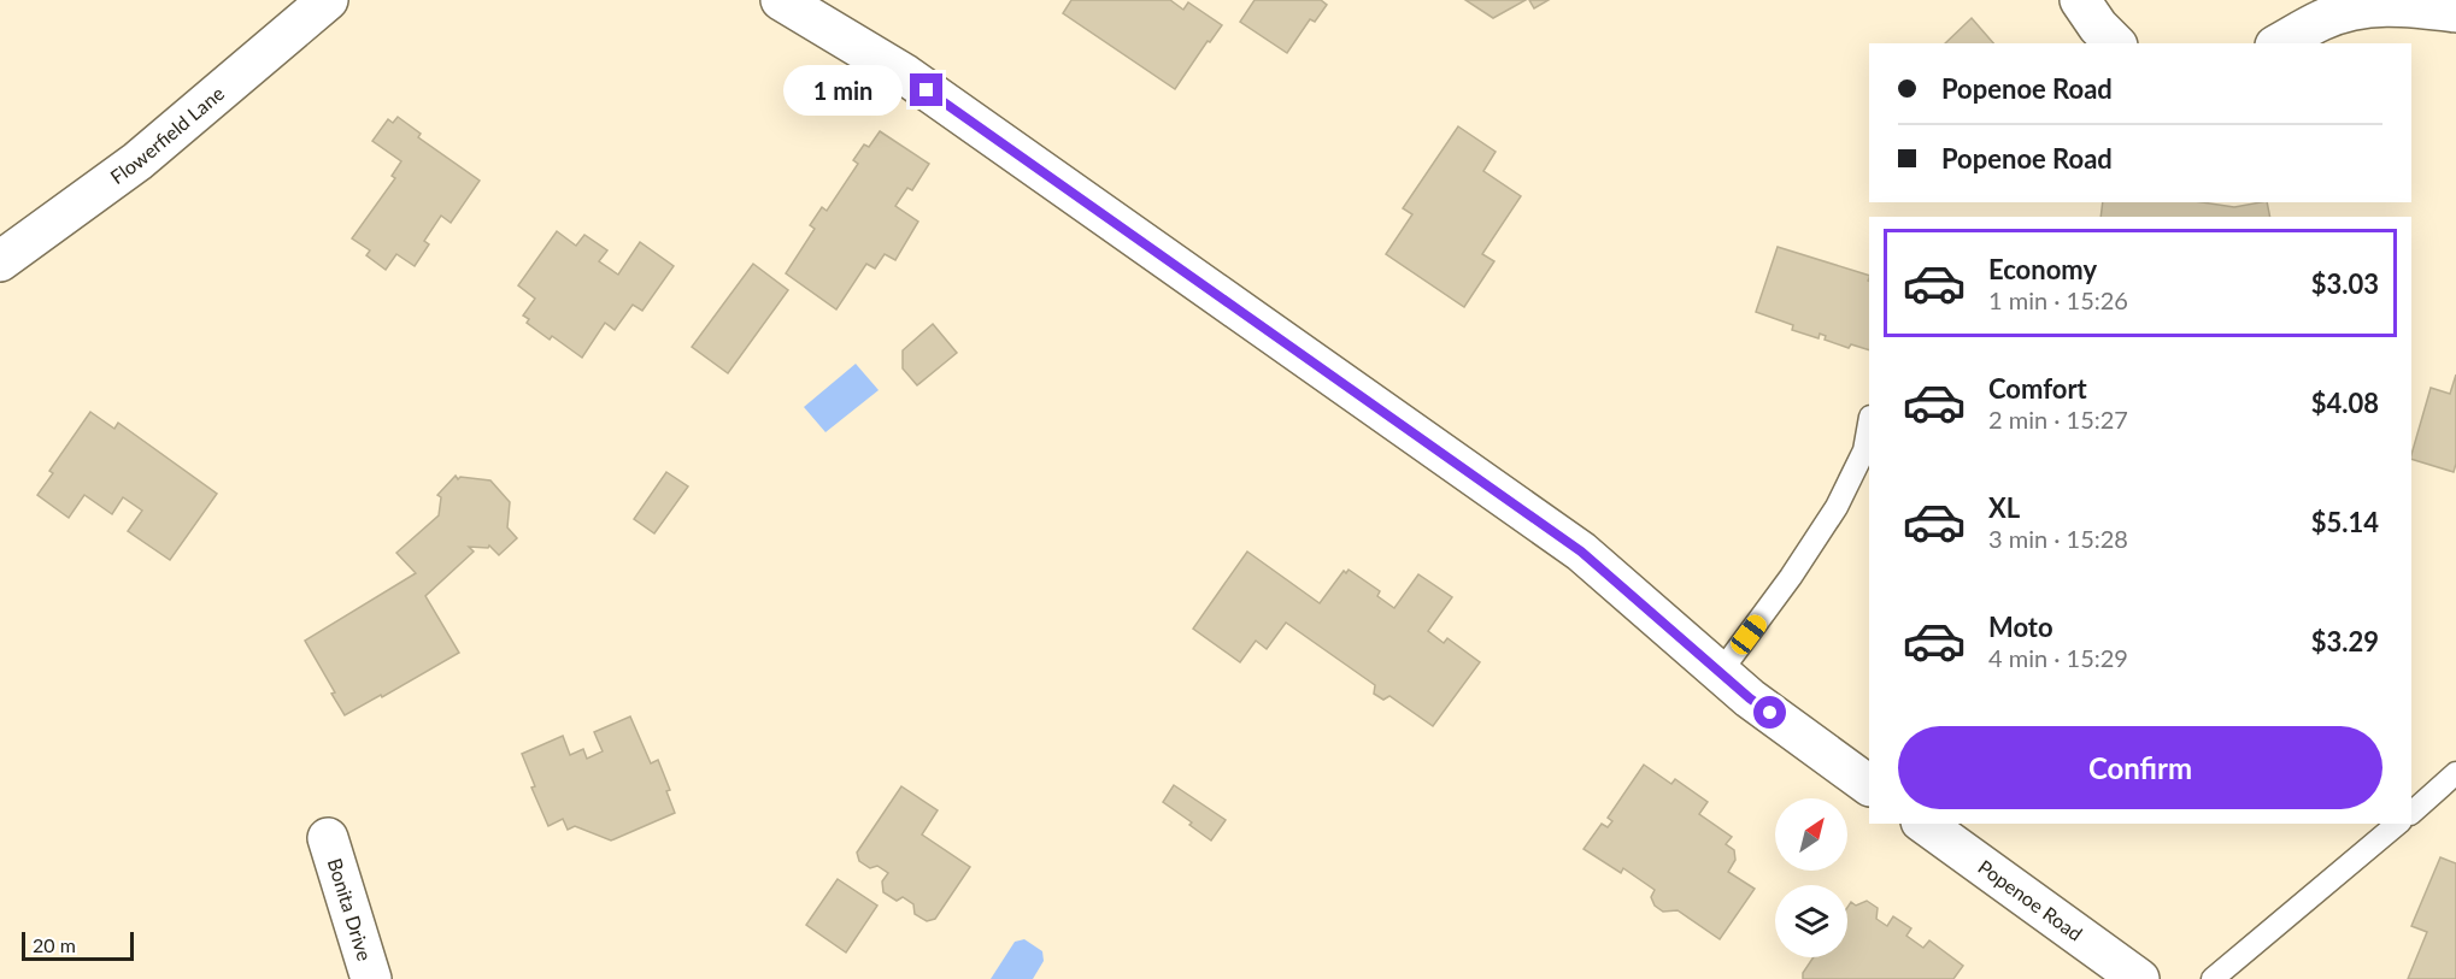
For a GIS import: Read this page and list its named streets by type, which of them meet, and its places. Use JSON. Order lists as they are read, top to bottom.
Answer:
{
  "streets": {
    "street": ["Flowerfield Lane", "Popenoe Road", "Bonita Drive"]
  },
  "scale_bar": "20 m",
  "north": "top right",
  "page": {
    "banner": ["Popenoe Road", "Popenoe Road"],
    "bubble": "1 min",
    "list": [
      {
        "name": "Economy",
        "note": "1 min · 15:26",
        "value": "$3.03"
      },
      {
        "name": "Comfort",
        "note": "2 min · 15:27",
        "value": "$4.08"
      },
      {
        "name": "XL",
        "note": "3 min · 15:28",
        "value": "$5.14"
      },
      {
        "name": "Moto",
        "note": "4 min · 15:29",
        "value": "$3.29"
      }
    ],
    "buttons": "Confirm",
    "scale": "20 m"
  }
}
